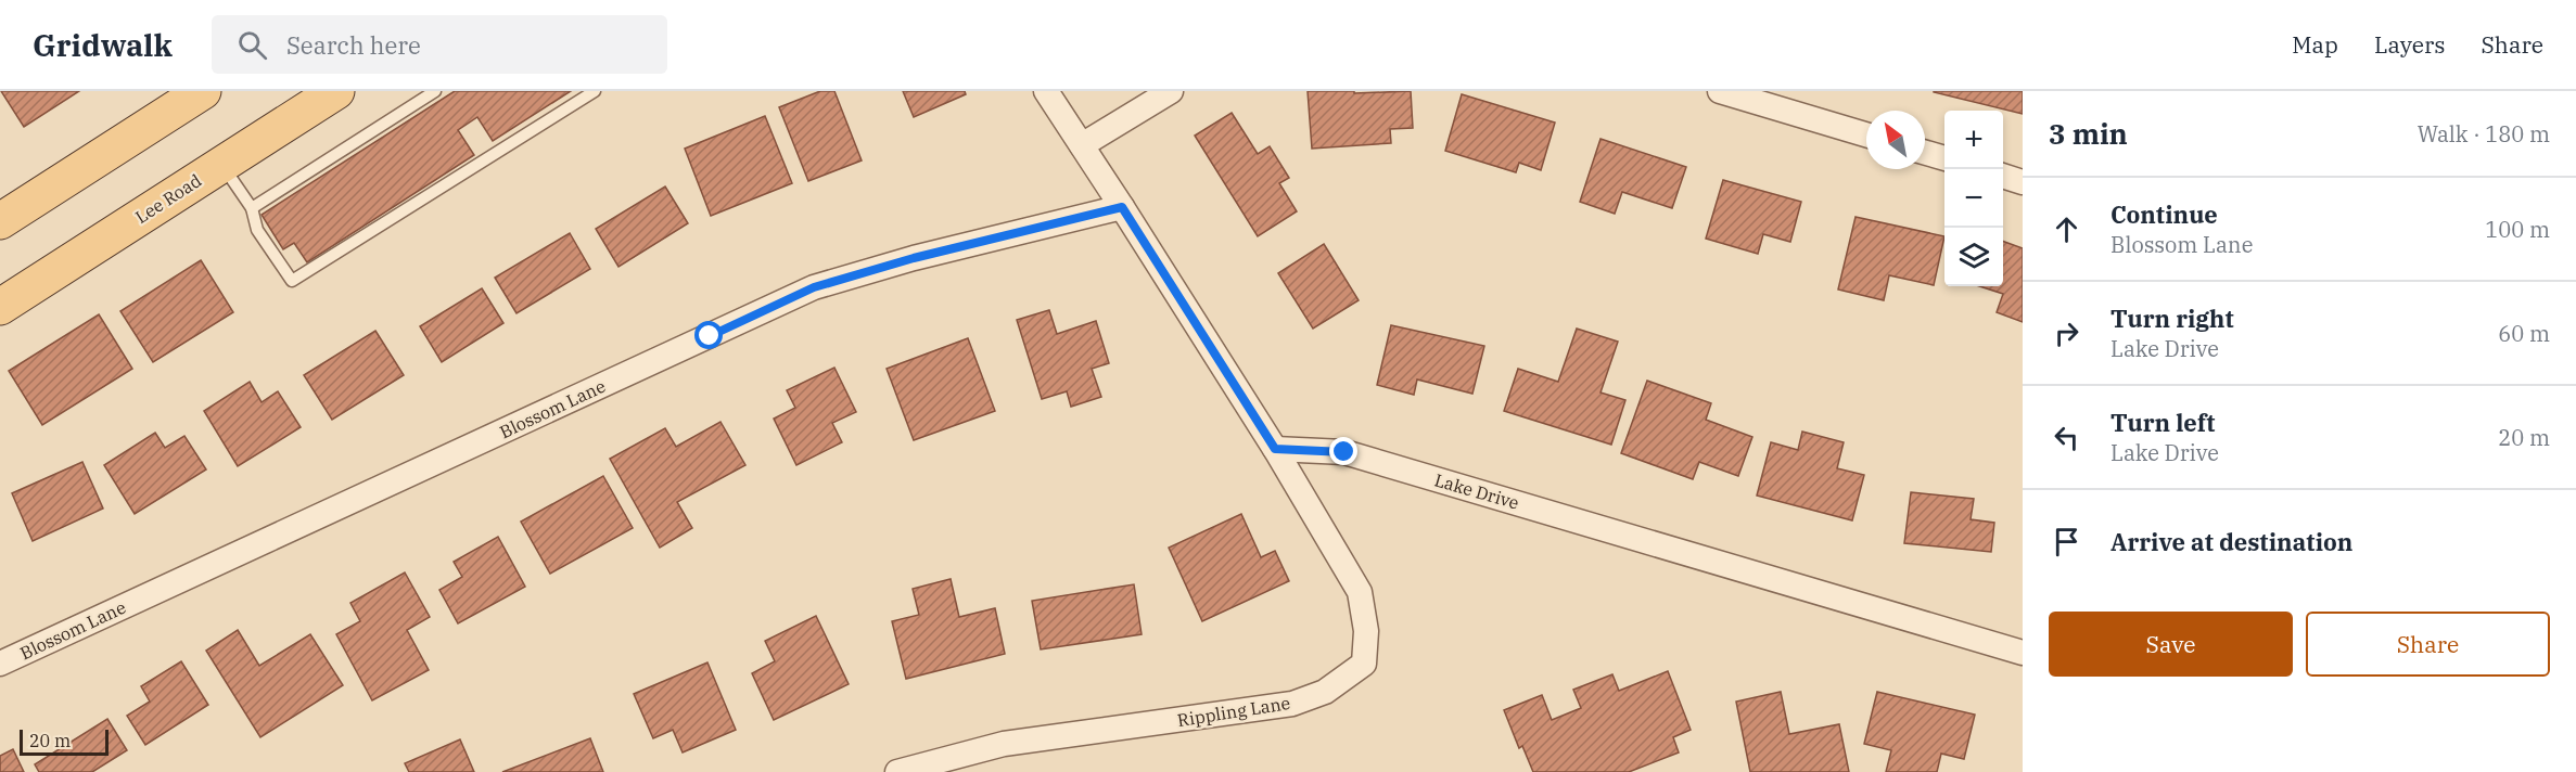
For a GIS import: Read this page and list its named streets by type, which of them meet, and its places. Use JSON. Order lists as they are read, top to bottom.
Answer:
{
  "streets": {
    "main road": ["Lee Road"],
    "street": ["Blossom Lane", "Lake Drive", "Rippling Lane"]
  },
  "crossings": [
    ["Lake Drive", "Rippling Lane"]
  ],
  "scale_bar": "20 m",
  "north": "top left",
  "page": {
    "header": "Gridwalk",
    "search": "Search here",
    "nav": ["Map", "Layers", "Share"],
    "heading": ["3 min", "Walk · 180 m"],
    "map_buttons": ["+", "−"],
    "list": [
      ["Continue", "Blossom Lane", "100 m"],
      ["Turn right", "Lake Drive", "60 m"],
      ["Turn left", "Lake Drive", "20 m"],
      "Arrive at destination"
    ],
    "buttons": ["Save", "Share"],
    "scale": "20 m"
  }
}
